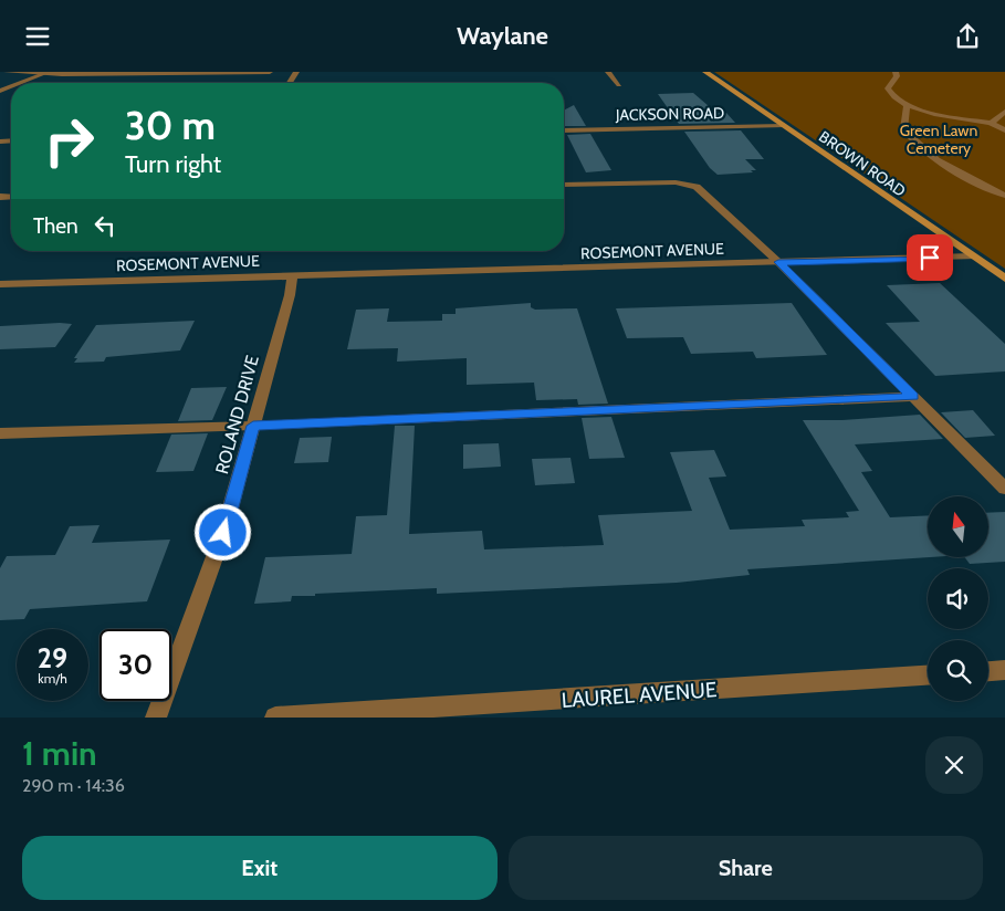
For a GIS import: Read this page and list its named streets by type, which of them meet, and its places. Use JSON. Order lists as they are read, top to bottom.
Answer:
{
  "streets": {
    "main road": ["BROWN ROAD"],
    "street": [
      "JACKSON ROAD",
      "ROSEMONT AVENUE",
      "ROLAND DRIVE",
      "LAUREL AVENUE"
    ]
  },
  "crossings": [
    ["JACKSON ROAD", "BROWN ROAD"],
    ["BROWN ROAD", "ROSEMONT AVENUE"],
    ["ROSEMONT AVENUE", "ROLAND DRIVE"]
  ],
  "parks": ["Green Lawn Cemetery"],
  "north": "top",
  "page": {
    "header": "Waylane",
    "turn": ["30 m", "Turn right"],
    "then": "Then",
    "speed": "29 km/h",
    "limit": "30",
    "heading": ["1 min", "290 m · 14:36"],
    "buttons": ["Exit", "Share"]
  }
}
